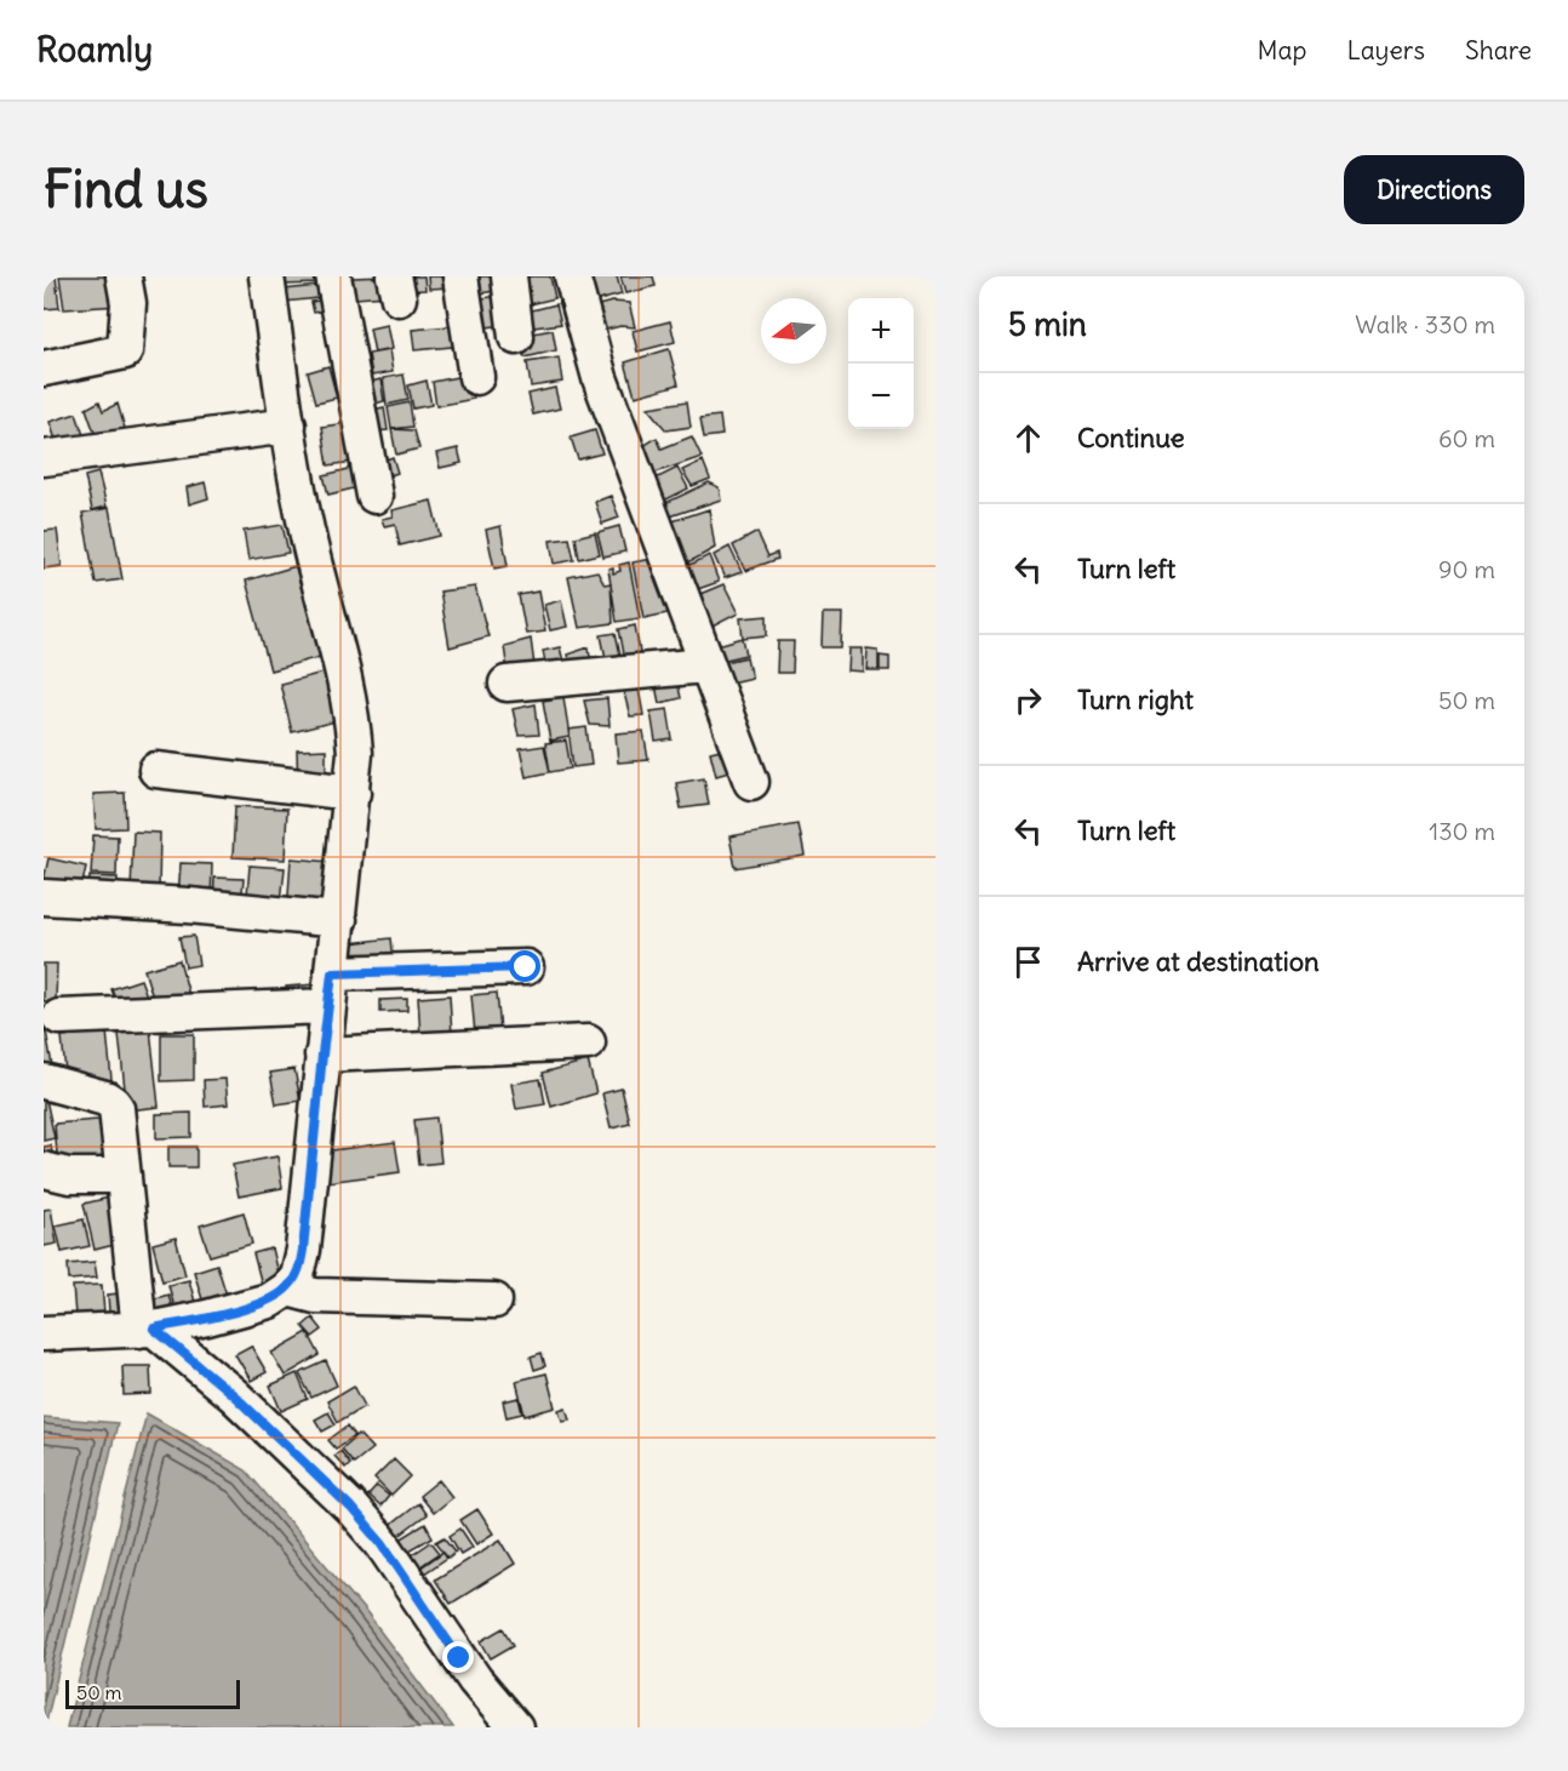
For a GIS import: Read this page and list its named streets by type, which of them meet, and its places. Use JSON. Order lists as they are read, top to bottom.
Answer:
{
  "scale_bar": "50 m",
  "north": "left",
  "page": {
    "header": "Roamly",
    "nav": ["Map", "Layers", "Share"],
    "buttons": "Directions",
    "title": "Find us",
    "heading": ["5 min", "Walk · 330 m"],
    "map_buttons": ["+", "−"],
    "list": [
      ["Continue", "60 m"],
      ["Turn left", "90 m"],
      ["Turn right", "50 m"],
      ["Turn left", "130 m"],
      "Arrive at destination"
    ],
    "scale": "50 m"
  }
}
